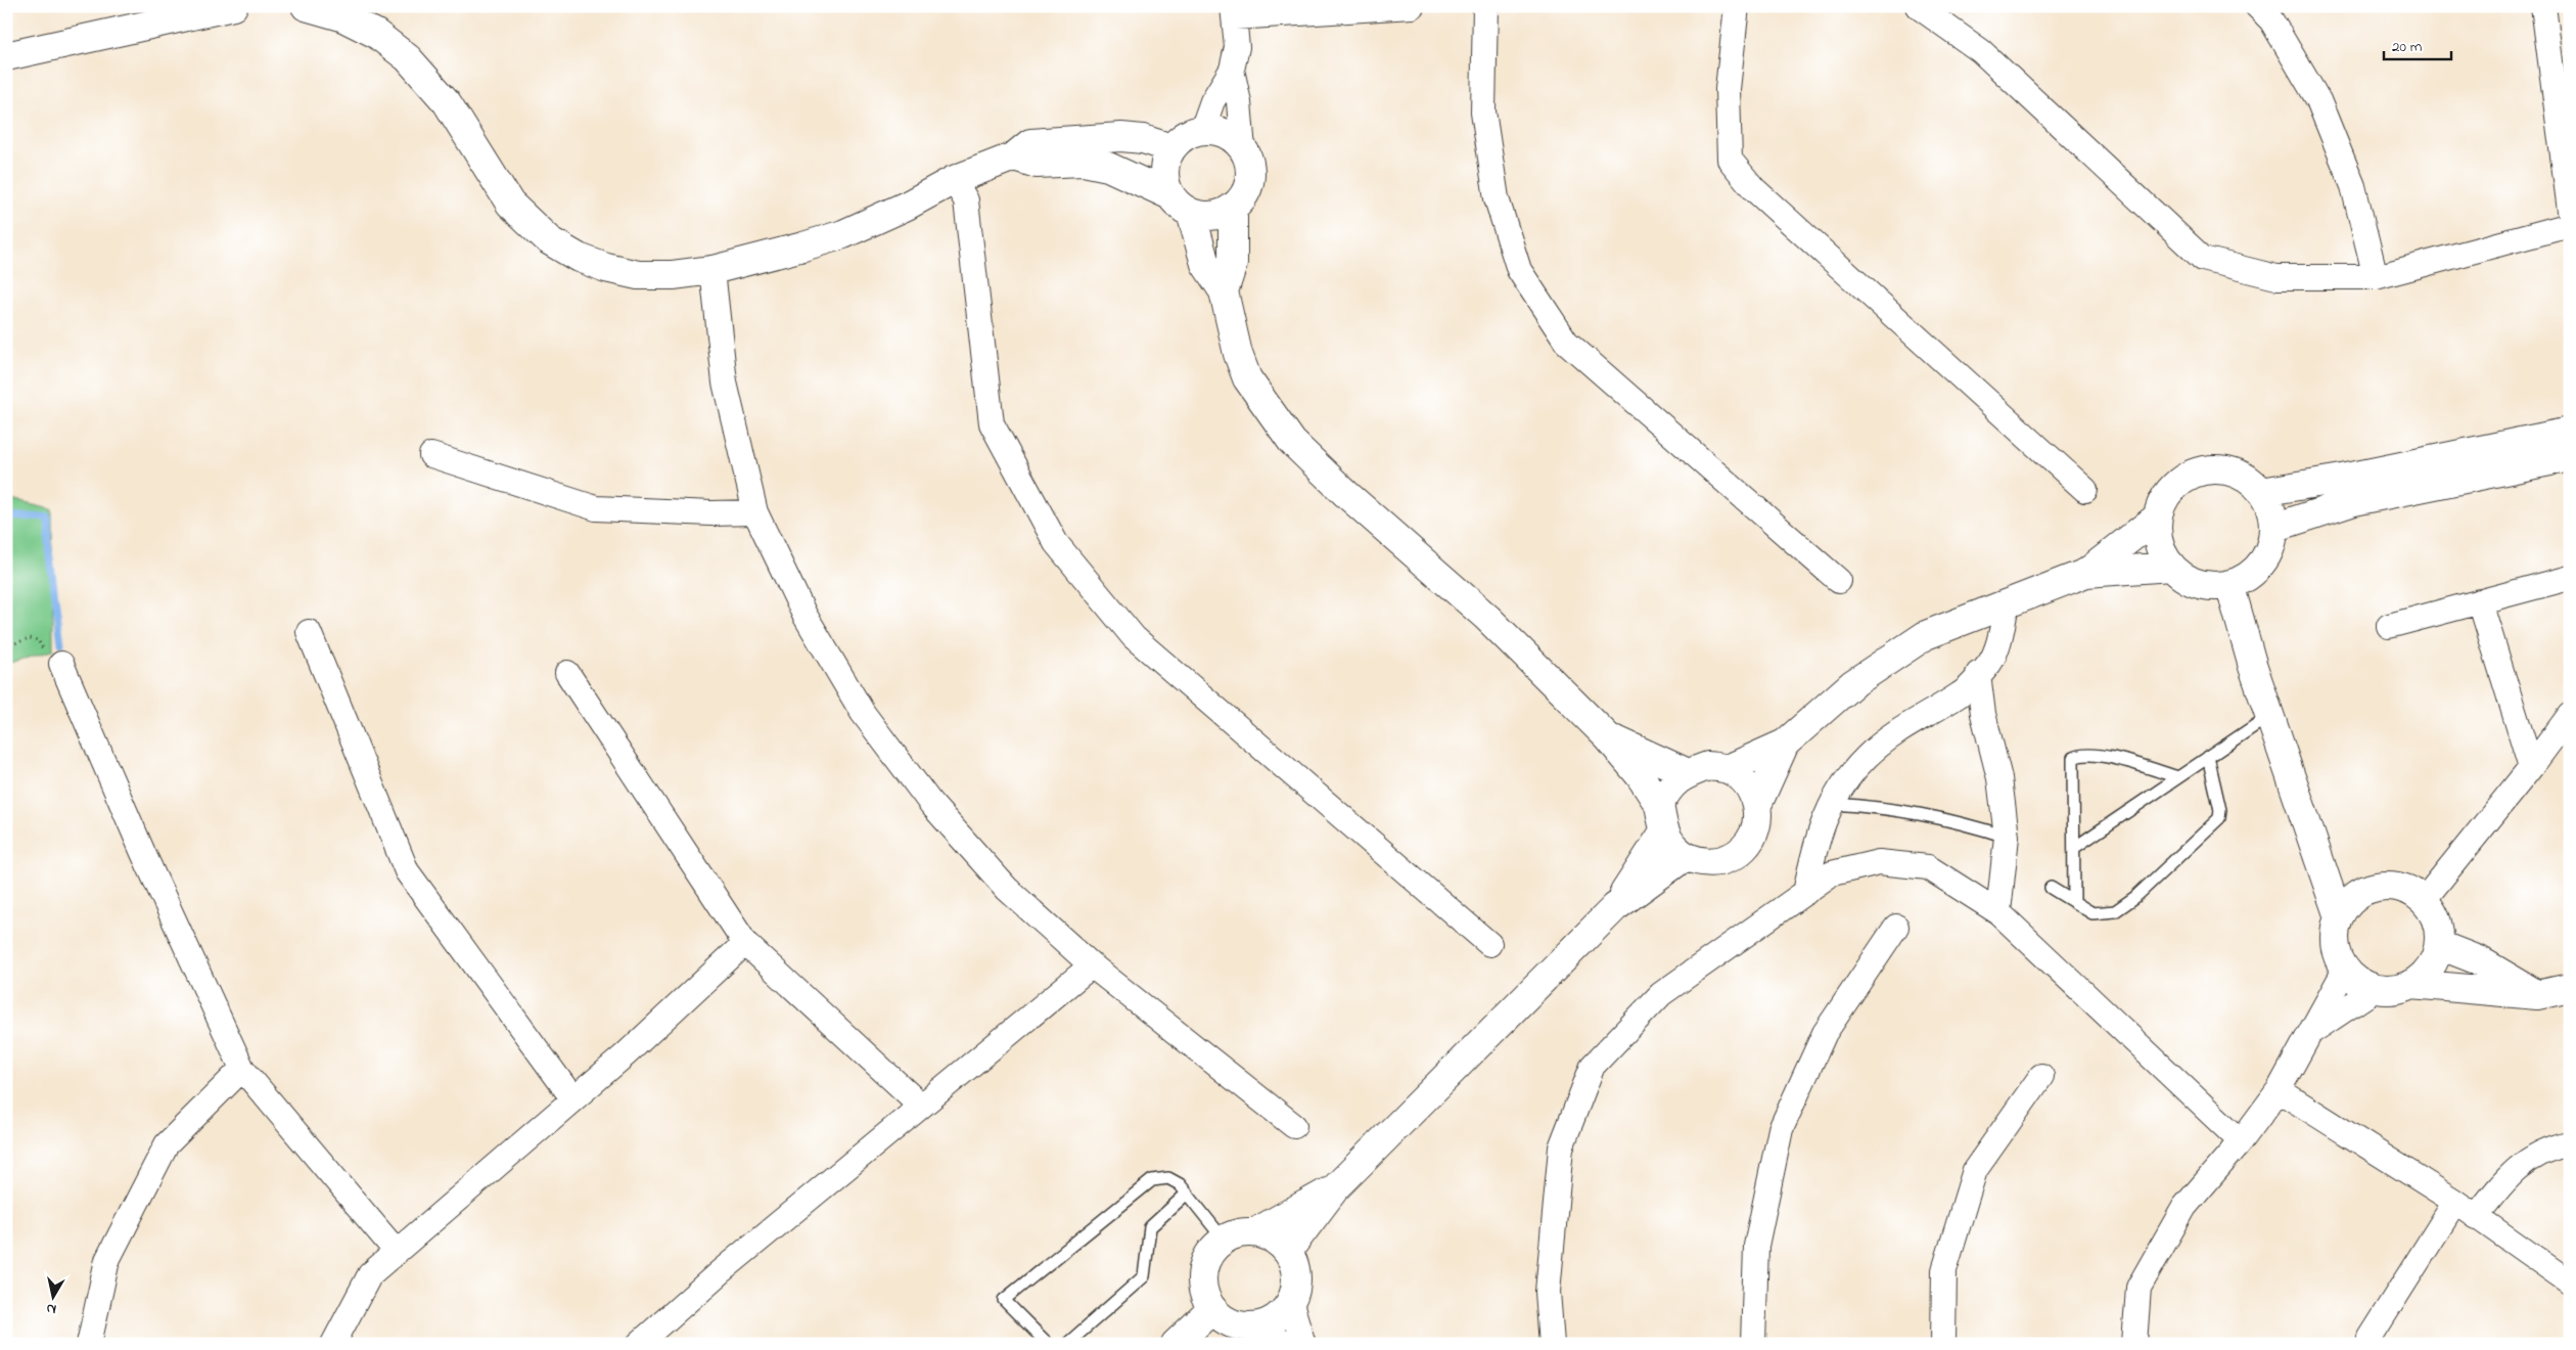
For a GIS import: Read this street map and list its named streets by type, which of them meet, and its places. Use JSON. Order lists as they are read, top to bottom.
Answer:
{
  "scale_bar": "20 m",
  "north": "bottom"
}
